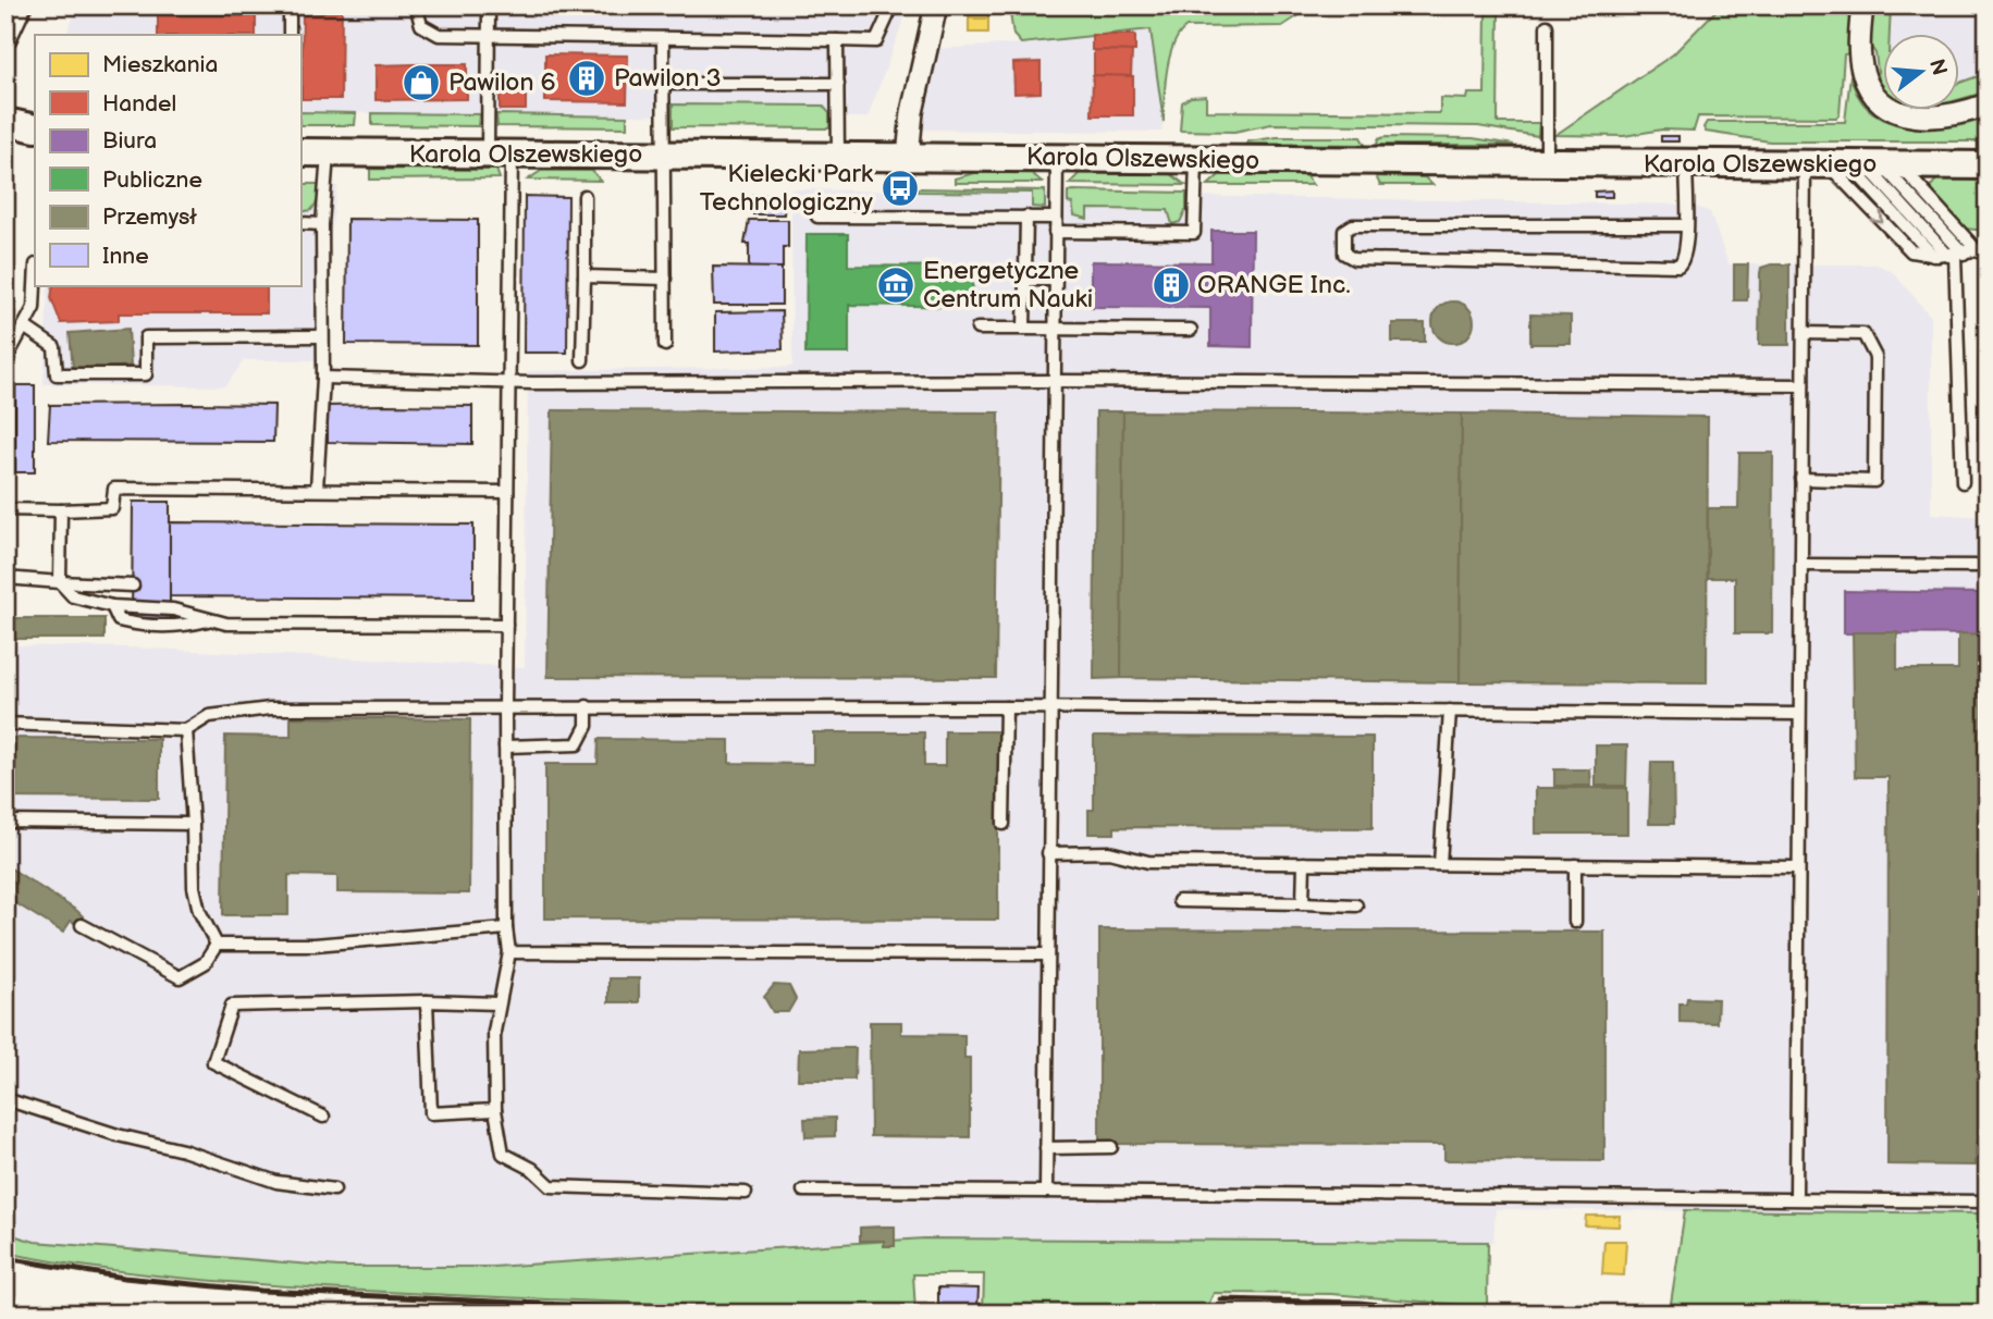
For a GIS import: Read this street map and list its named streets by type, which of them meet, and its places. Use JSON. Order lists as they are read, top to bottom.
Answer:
{
  "streets": {
    "street": ["Karola Olszewskiego"]
  },
  "places": {
    "building": ["Pawilon 3", "ORANGE Inc."],
    "shop": ["Pawilon 6"],
    "bus stop": ["Kielecki Park Technologiczny"],
    "museum": ["Energetyczne Centrum Nauki"]
  },
  "legend": [
    "Mieszkania",
    "Handel",
    "Biura",
    "Publiczne",
    "Przemysł",
    "Inne"
  ],
  "north": "right"
}
